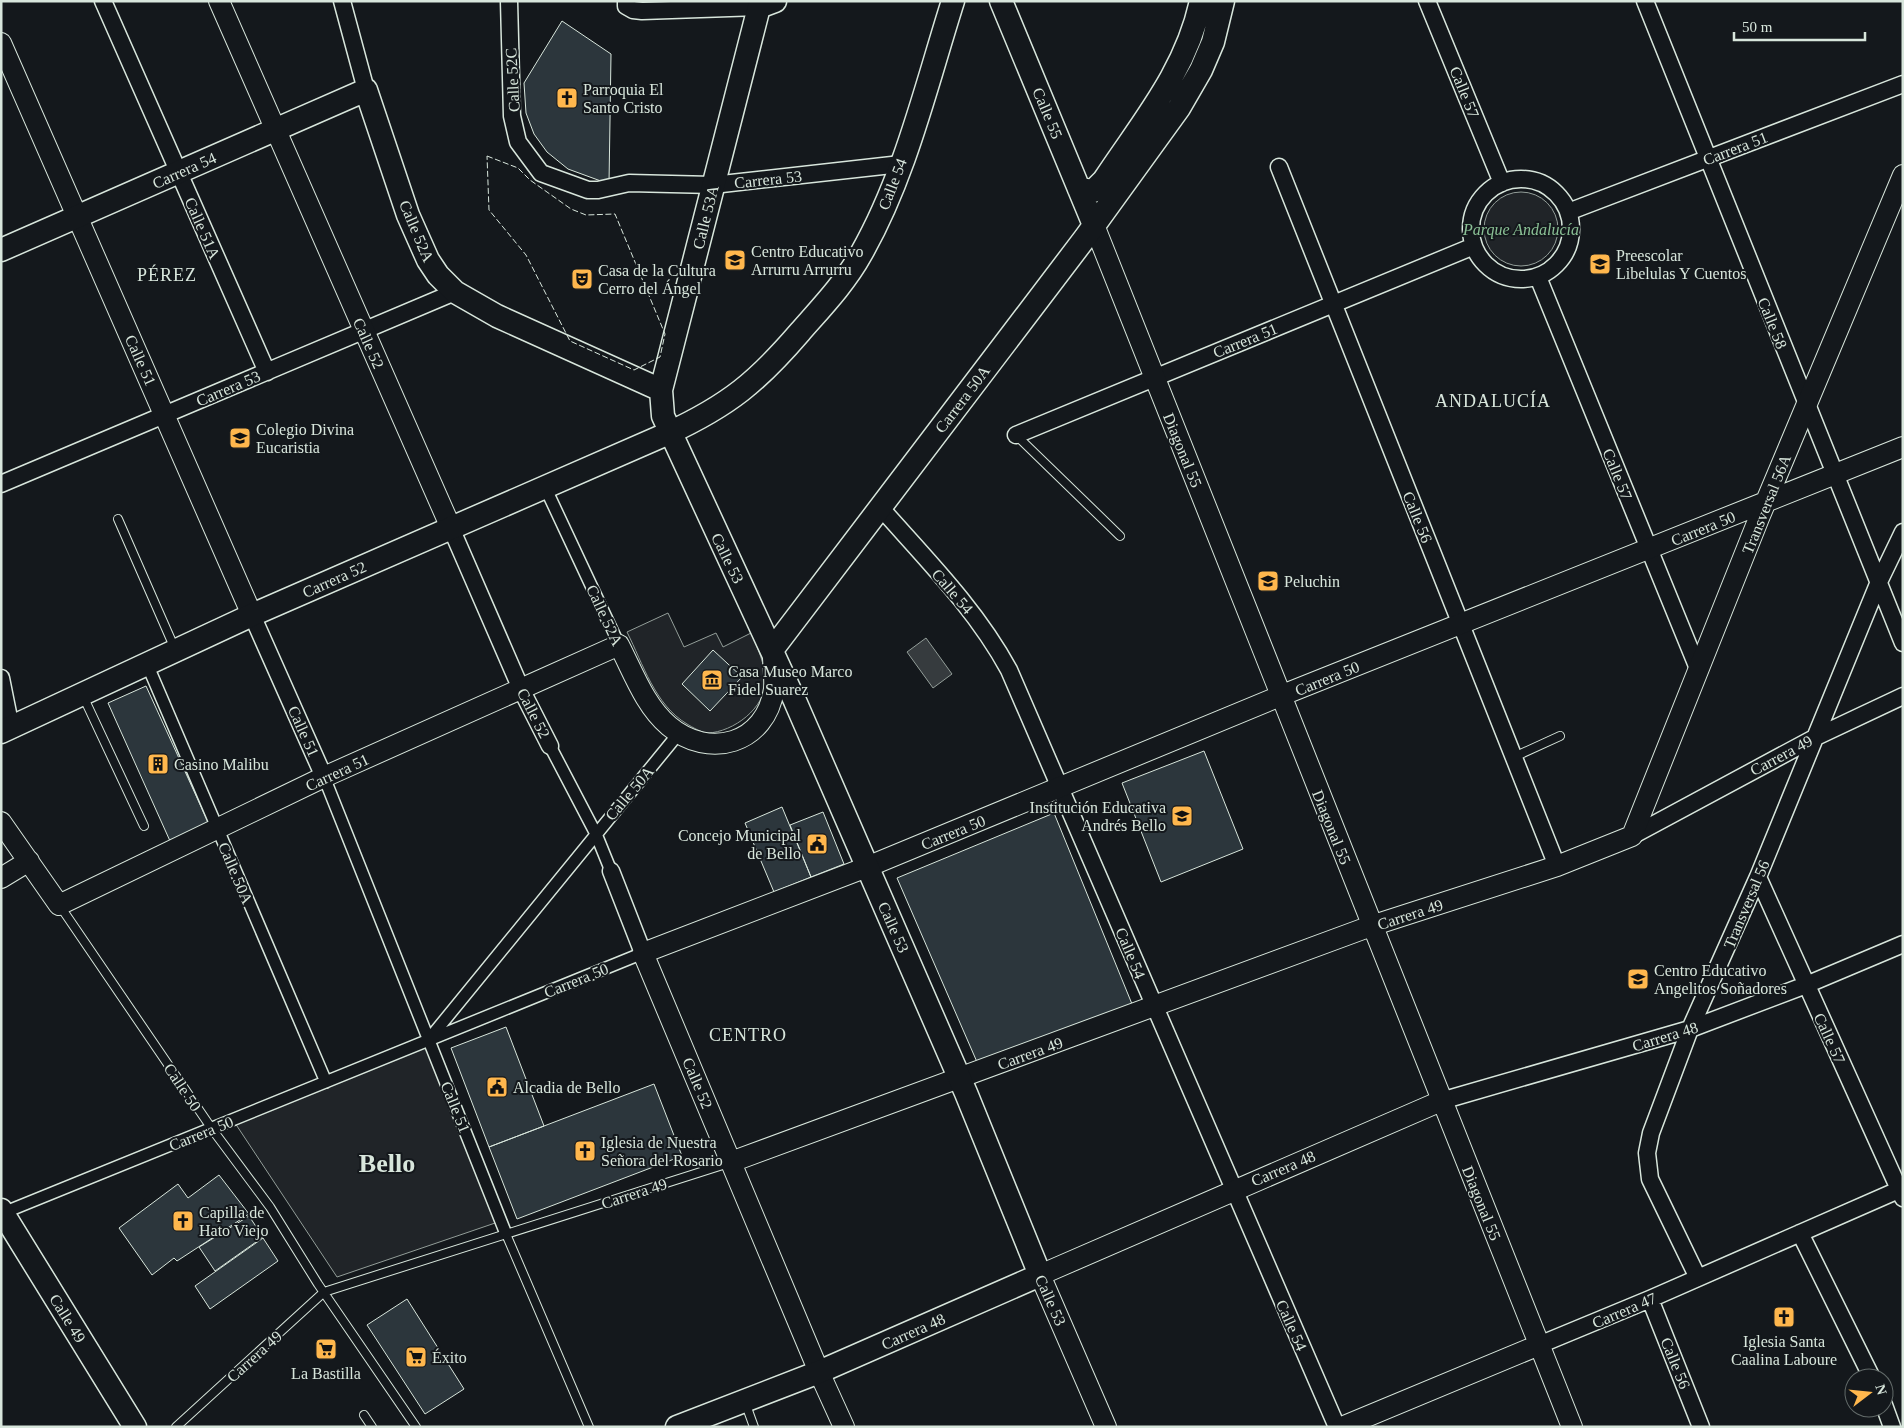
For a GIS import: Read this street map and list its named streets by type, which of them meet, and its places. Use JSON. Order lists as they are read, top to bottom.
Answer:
{
  "streets": {
    "main road": [
      "Calle 55",
      "Carrera 54",
      "Calle 54",
      "Calle 53A",
      "Calle 52A",
      "Carrera 50A",
      "Calle 53",
      "Carrera 52",
      "Carrera 48",
      "Calle 49"
    ],
    "street": [
      "Calle 52C",
      "Calle 57",
      "Carrera 51",
      "Carrera 53",
      "Calle 51A",
      "Calle 58",
      "Calle 52",
      "Calle 51",
      "Diagonal 55",
      "Transversal 56A",
      "Calle 56",
      "Carrera 50",
      "Carrera 49",
      "Calle 50A",
      "Transversal 56",
      "Calle 50",
      "Carrera 47"
    ]
  },
  "crossings": [
    ["Calle 52C", "Carrera 53"],
    ["Calle 57", "Carrera 51"],
    ["Calle 57", "Transversal 56A"],
    ["Calle 57", "Carrera 50"],
    ["Calle 57", "Transversal 56"],
    ["Calle 57", "Carrera 48"],
    ["Calle 57", "Carrera 47"],
    ["Calle 55", "Carrera 50A"],
    ["Calle 55", "Diagonal 55"],
    ["Carrera 51", "Calle 52A"],
    ["Carrera 51", "Calle 58"],
    ["Carrera 51", "Calle 52"],
    ["Carrera 51", "Calle 51"],
    ["Carrera 51", "Diagonal 55"],
    ["Carrera 51", "Calle 56"],
    ["Carrera 51", "Calle 50A"],
    ["Carrera 51", "Calle 50"],
    ["Carrera 54", "Calle 51A"],
    ["Carrera 54", "Calle 52A"],
    ["Carrera 54", "Calle 52"],
    ["Carrera 54", "Calle 51"],
    ["Carrera 53", "Calle 54"],
    ["Carrera 53", "Calle 53A"],
    ["Carrera 53", "Calle 51A"],
    ["Carrera 53", "Calle 52A"],
    ["Carrera 53", "Calle 52"],
    ["Carrera 53", "Calle 51"],
    ["Calle 54", "Calle 53A"],
    ["Calle 54", "Carrera 50A"],
    ["Calle 54", "Carrera 50"],
    ["Calle 54", "Calle 53"],
    ["Calle 54", "Carrera 52"],
    ["Calle 54", "Carrera 49"],
    ["Calle 54", "Carrera 48"],
    ["Calle 53A", "Calle 52A"],
    ["Calle 53A", "Calle 53"],
    ["Calle 53A", "Carrera 52"],
    ["Calle 52A", "Carrera 52"],
    ["Calle 52A", "Calle 50A"],
    ["Calle 58", "Transversal 56A"],
    ["Calle 58", "Carrera 50"],
    ["Calle 58", "Transversal 56"],
    ["Calle 52", "Carrera 50"],
    ["Calle 52", "Carrera 52"],
    ["Calle 52", "Carrera 49"],
    ["Calle 52", "Calle 50A"],
    ["Calle 52", "Carrera 48"],
    ["Calle 51", "Carrera 50"],
    ["Calle 51", "Carrera 52"],
    ["Calle 51", "Carrera 49"],
    ["Calle 51", "Calle 50A"],
    ["Carrera 50A", "Diagonal 55"],
    ["Carrera 50A", "Calle 53"],
    ["Diagonal 55", "Carrera 50"],
    ["Diagonal 55", "Carrera 49"],
    ["Diagonal 55", "Carrera 48"],
    ["Diagonal 55", "Carrera 47"],
    ["Transversal 56A", "Carrera 50"],
    ["Transversal 56A", "Carrera 49"],
    ["Calle 56", "Carrera 50"],
    ["Calle 56", "Carrera 49"],
    ["Calle 56", "Carrera 47"],
    ["Carrera 50", "Calle 53"],
    ["Carrera 50", "Calle 50A"],
    ["Carrera 50", "Calle 50"],
    ["Carrera 50", "Calle 49"],
    ["Calle 53", "Carrera 52"],
    ["Calle 53", "Carrera 49"],
    ["Calle 53", "Carrera 48"],
    ["Carrera 52", "Calle 50A"],
    ["Carrera 49", "Transversal 56"],
    ["Carrera 49", "Calle 50"],
    ["Transversal 56", "Carrera 48"],
    ["Transversal 56", "Carrera 47"]
  ],
  "districts": [
    "PÉREZ",
    "ANDALUCÍA",
    "CENTRO",
    "Bello"
  ],
  "parks": ["Parque Andalucía"],
  "places": {
    "church": [
      "Parroquia El Santo Cristo",
      "Iglesia de Nuestra Señora del Rosario",
      "Capilla de Hato Viejo",
      "Iglesia Santa Caalina Laboure"
    ],
    "school or university": [
      "Centro Educativo Arrurru Arrurru",
      "Preescolar Libelulas Y Cuentos",
      "Colegio Divina Eucaristia",
      "Peluchin",
      "Institución Educativa Andrés Bello",
      "Centro Educativo Angelitos Soñadores"
    ],
    "theatre": ["Casa de la Cultura Cerro del Ángel"],
    "museum": ["Casa Museo Marco Fidel Suarez"],
    "building": ["Casino Malibu"],
    "public building": ["Concejo Municipal de Bello", "Alcadia de Bello"],
    "supermarket": ["La Bastilla", "Éxito"]
  },
  "scale_bar": "50 m",
  "north": "right"
}
